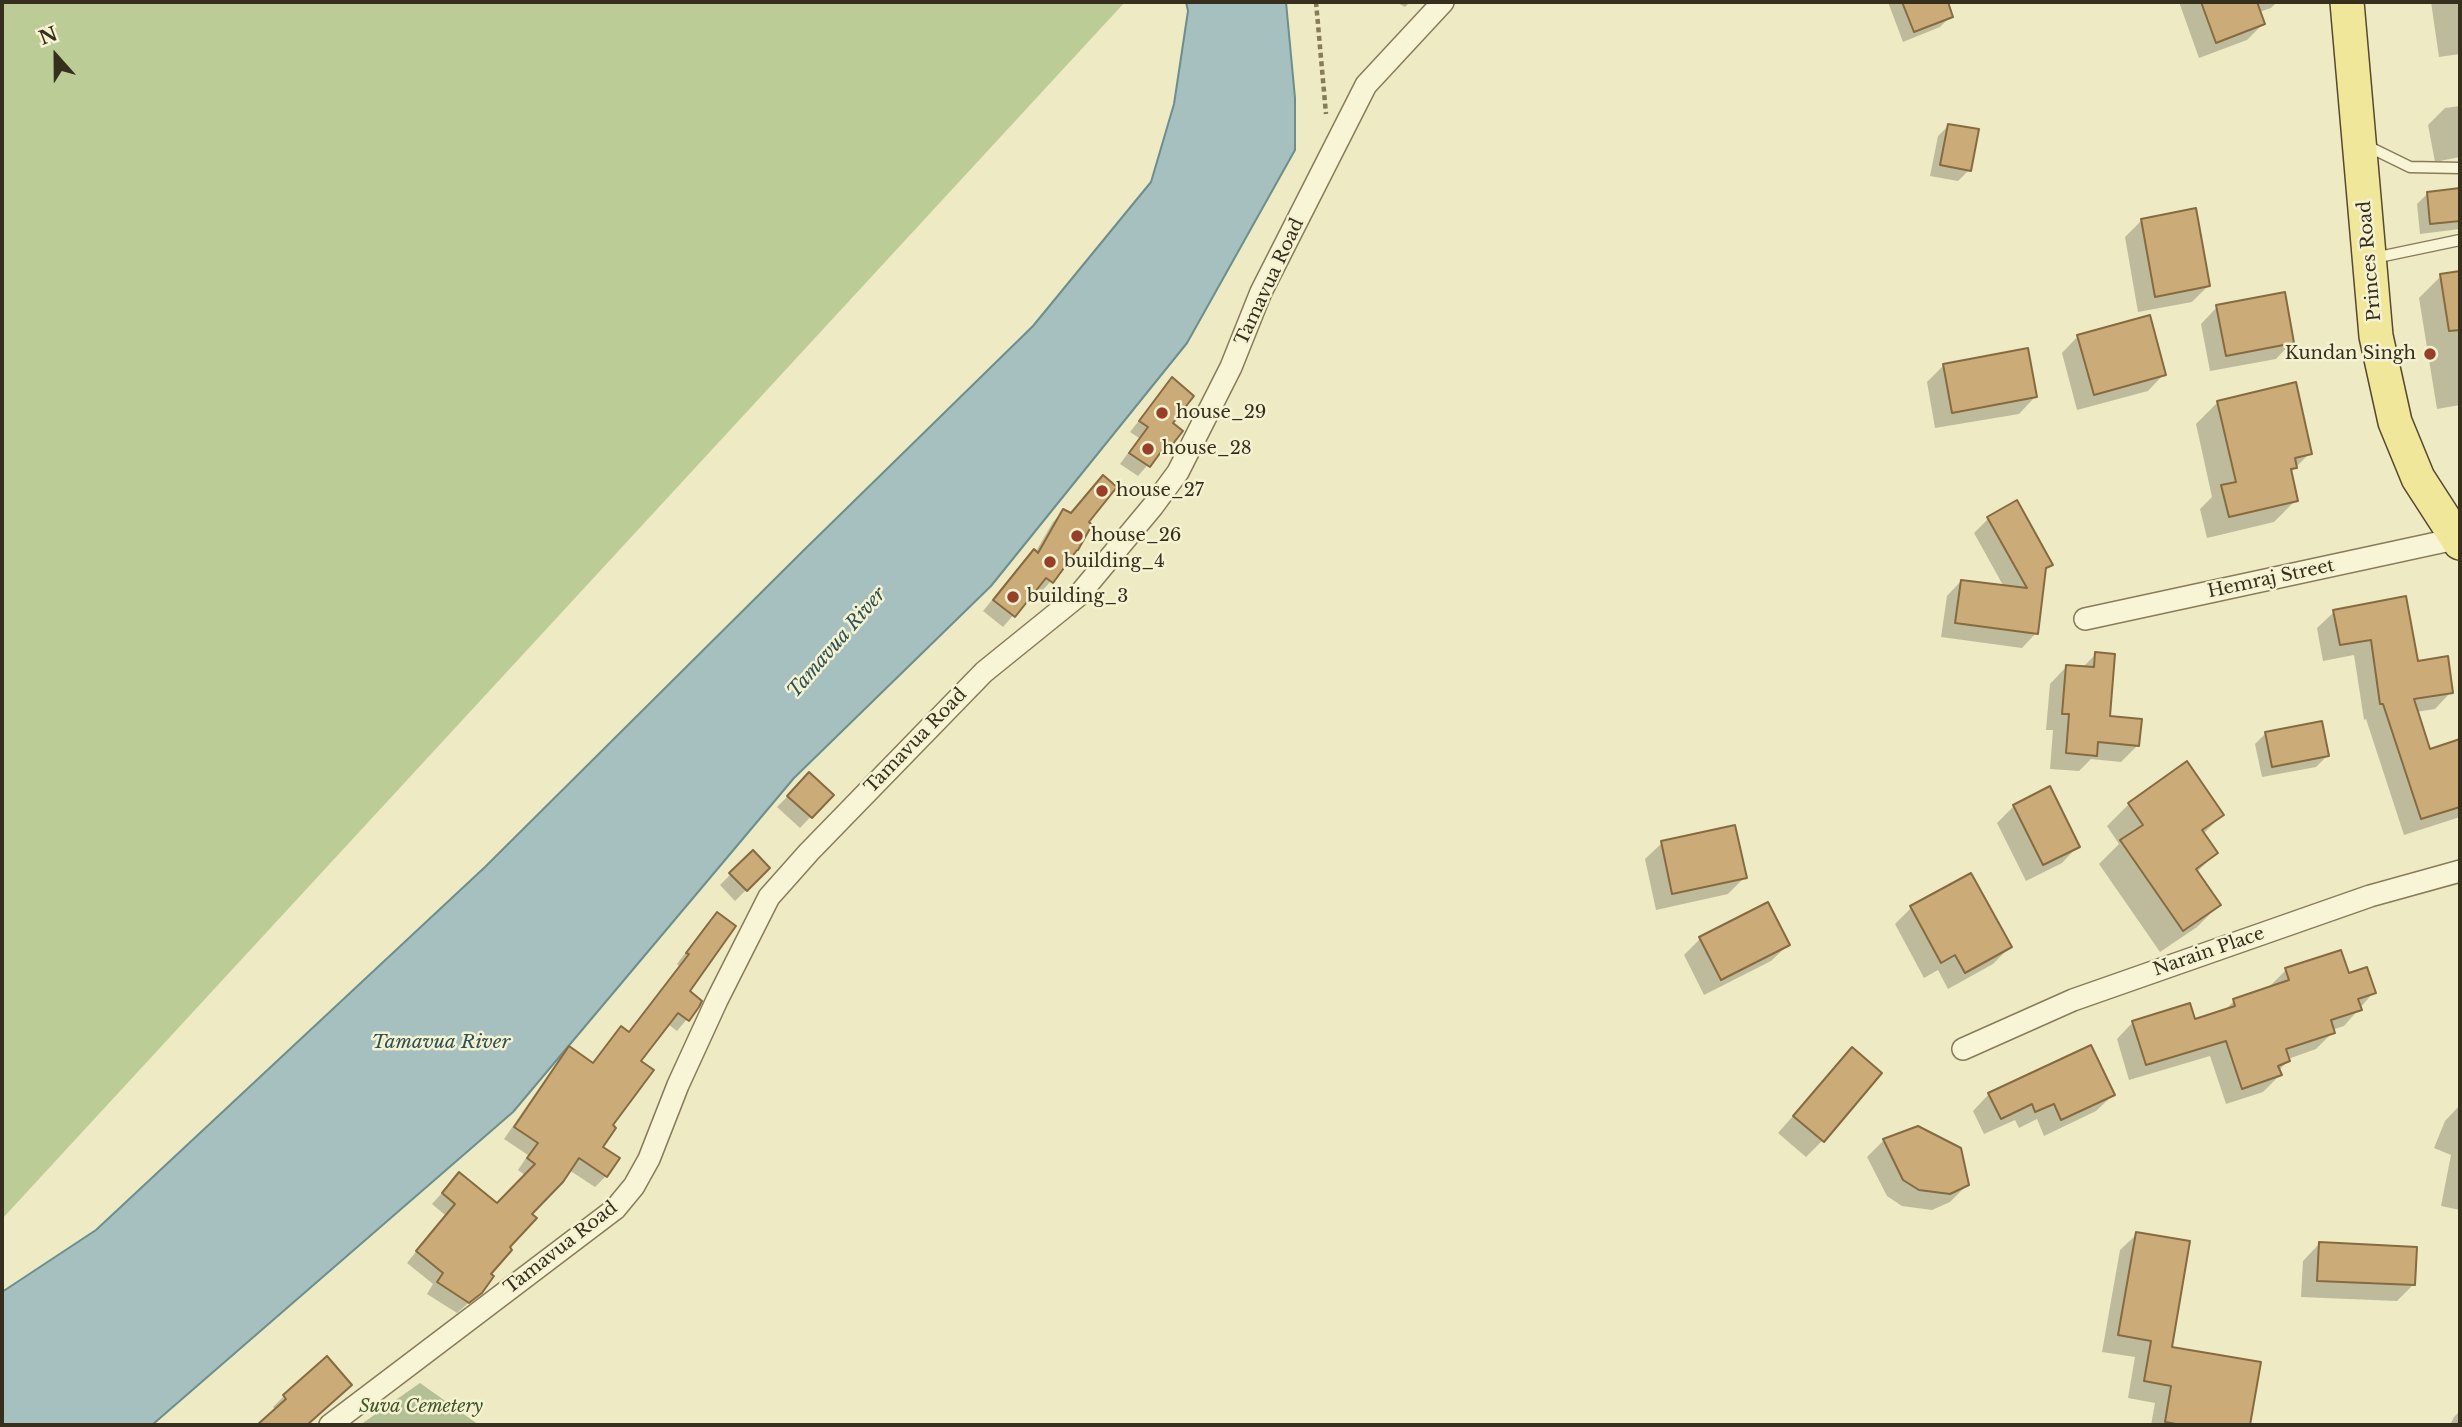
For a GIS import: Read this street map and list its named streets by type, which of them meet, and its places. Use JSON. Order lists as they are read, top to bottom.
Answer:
{
  "streets": {
    "main road": ["Princes Road"],
    "street": ["Tamavua Road", "Hemraj Street", "Narain Place"]
  },
  "crossings": [
    ["Princes Road", "Hemraj Street"]
  ],
  "water": ["Tamavua River"],
  "parks": ["Suva Cemetery"],
  "places": [
    "Kundan Singh",
    "house_29",
    "house_28",
    "house_27",
    "house_26",
    "building_4",
    "building_3"
  ],
  "north": "top"
}
